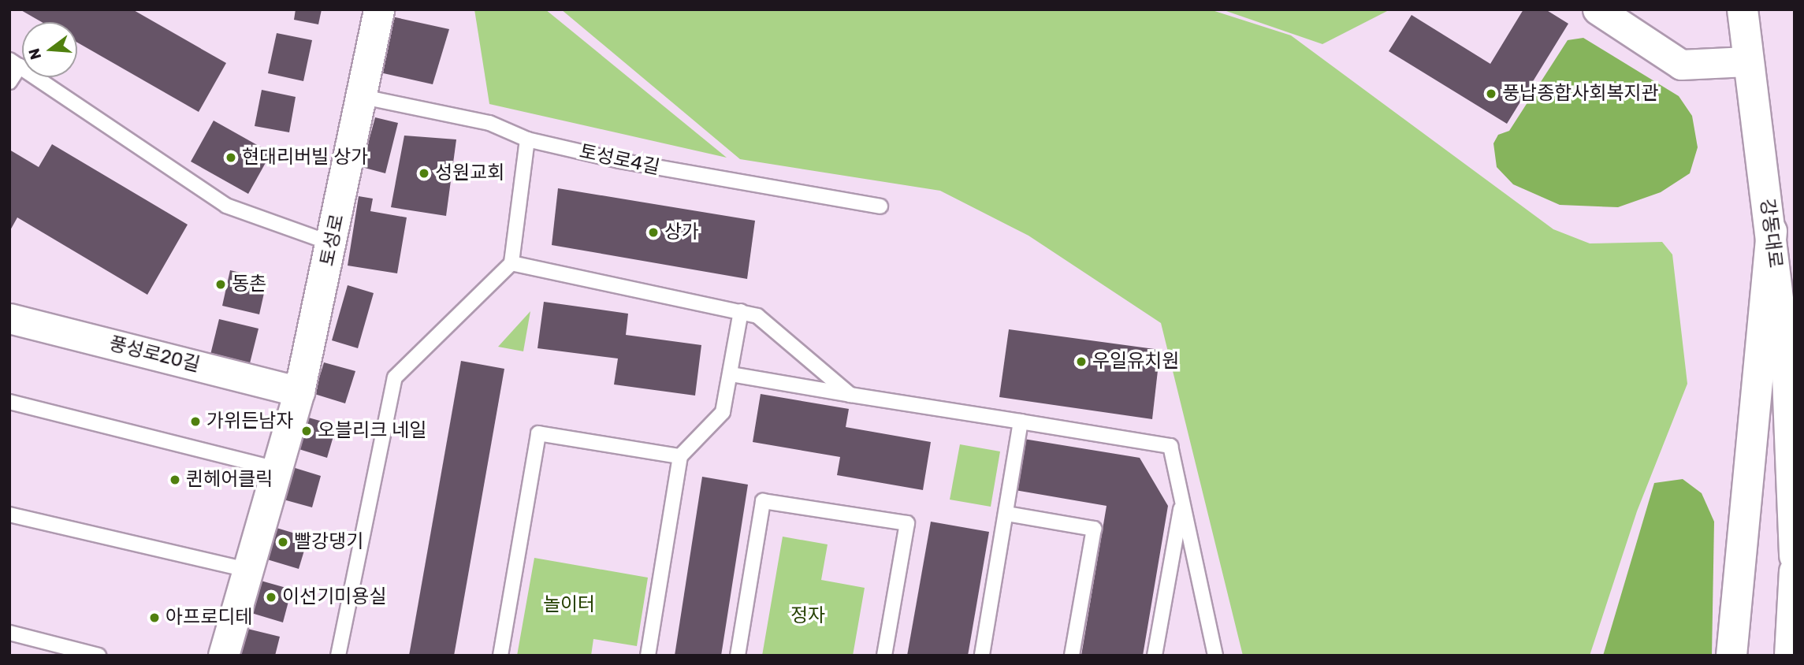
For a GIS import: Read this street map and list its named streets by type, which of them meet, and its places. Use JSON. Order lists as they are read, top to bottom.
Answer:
{
  "streets": {
    "main road": ["강동대로", "토성로"],
    "street": ["풍성로20길"],
    "lane": ["토성로4길"]
  },
  "crossings": [
    ["토성로4길", "토성로"],
    ["토성로", "풍성로20길"]
  ],
  "parks": ["놀이터", "정자"],
  "places": [
    "풍납종합사회복지관",
    "현대리버빌 상가",
    "성원교회",
    "상가",
    "동촌",
    "우일유치원",
    "가위든남자",
    "오블리크 네일",
    "퀸헤어클릭",
    "빨강댕기",
    "이선기미용실",
    "아프로디테"
  ],
  "north": "left"
}
